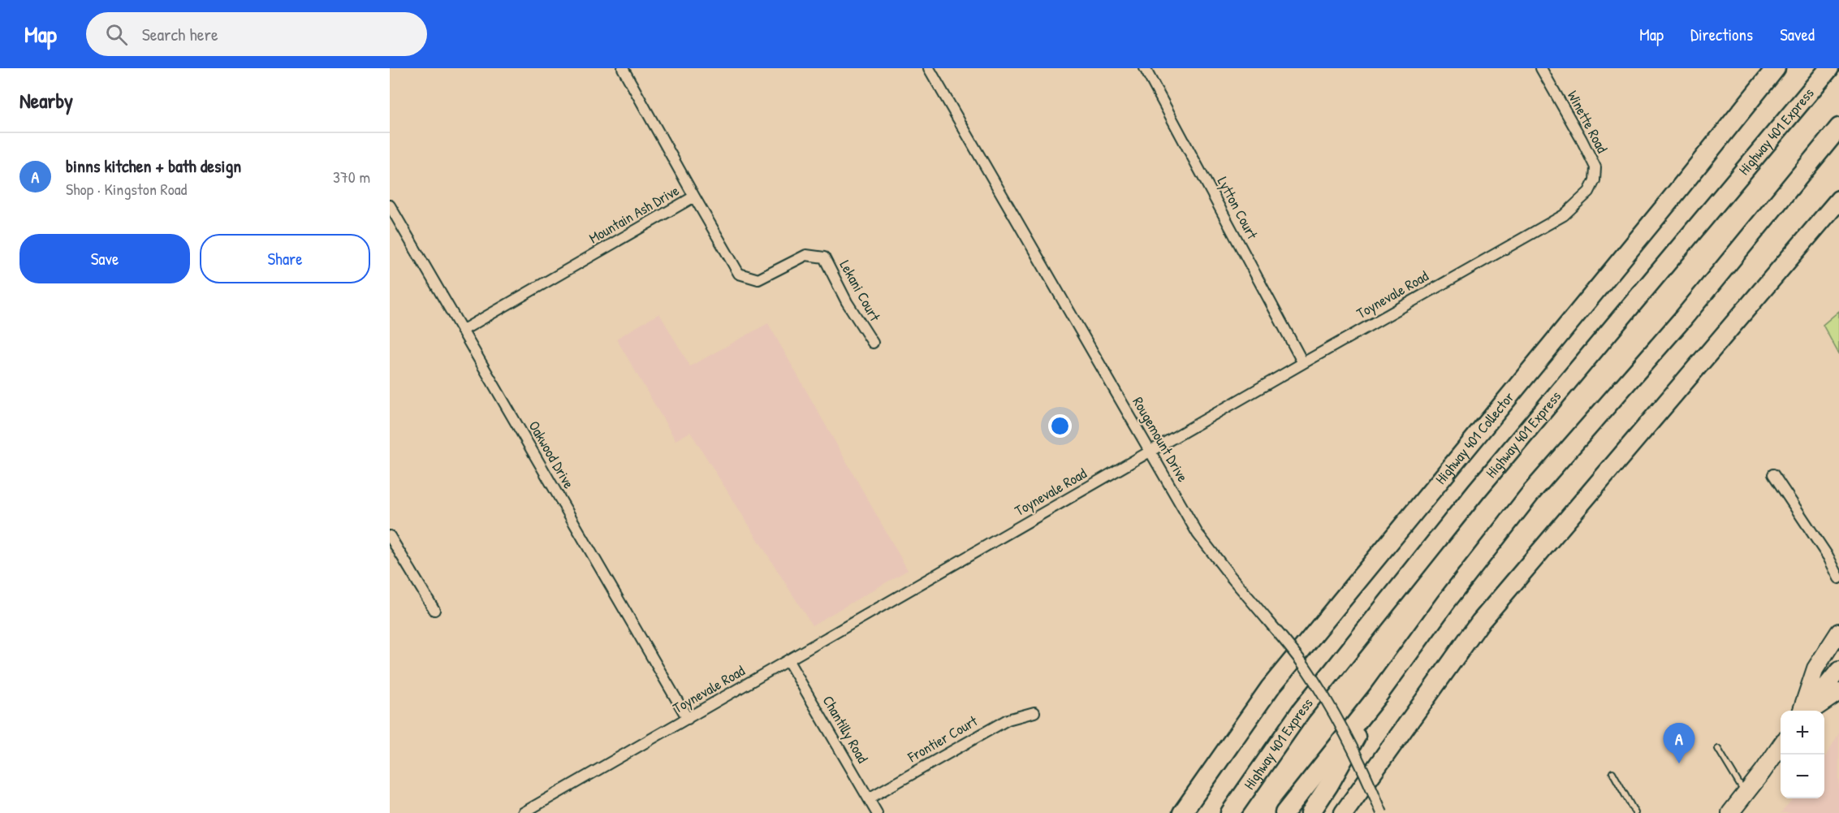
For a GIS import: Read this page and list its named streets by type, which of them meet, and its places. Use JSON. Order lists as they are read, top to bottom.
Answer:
{
  "streets": {
    "highway": ["Highway 401 Express", "Highway 401 Collector"],
    "street": [
      "Winette Road",
      "Lytton Court",
      "Mountain Ash Drive",
      "Lekani Court",
      "Toynevale Road",
      "Rougemount Drive",
      "Oakwood Drive",
      "Chantilly Road",
      "Frontier Court"
    ]
  },
  "crossings": [
    ["Winette Road", "Toynevale Road"],
    ["Lytton Court", "Toynevale Road"],
    ["Mountain Ash Drive", "Lekani Court"],
    ["Mountain Ash Drive", "Oakwood Drive"],
    ["Toynevale Road", "Rougemount Drive"],
    ["Toynevale Road", "Oakwood Drive"],
    ["Toynevale Road", "Chantilly Road"],
    ["Chantilly Road", "Frontier Court"]
  ],
  "page": {
    "header": "Map",
    "search": "Search here",
    "nav": ["Map", "Directions", "Saved"],
    "heading": "Nearby",
    "list": [
      {
        "mark": "A",
        "name": "binns kitchen + bath design",
        "note": "Shop · Kingston Road",
        "value": "370 m"
      }
    ],
    "buttons": ["Save", "Share"],
    "map_buttons": ["+", "−"],
    "pins": "A"
  }
}
